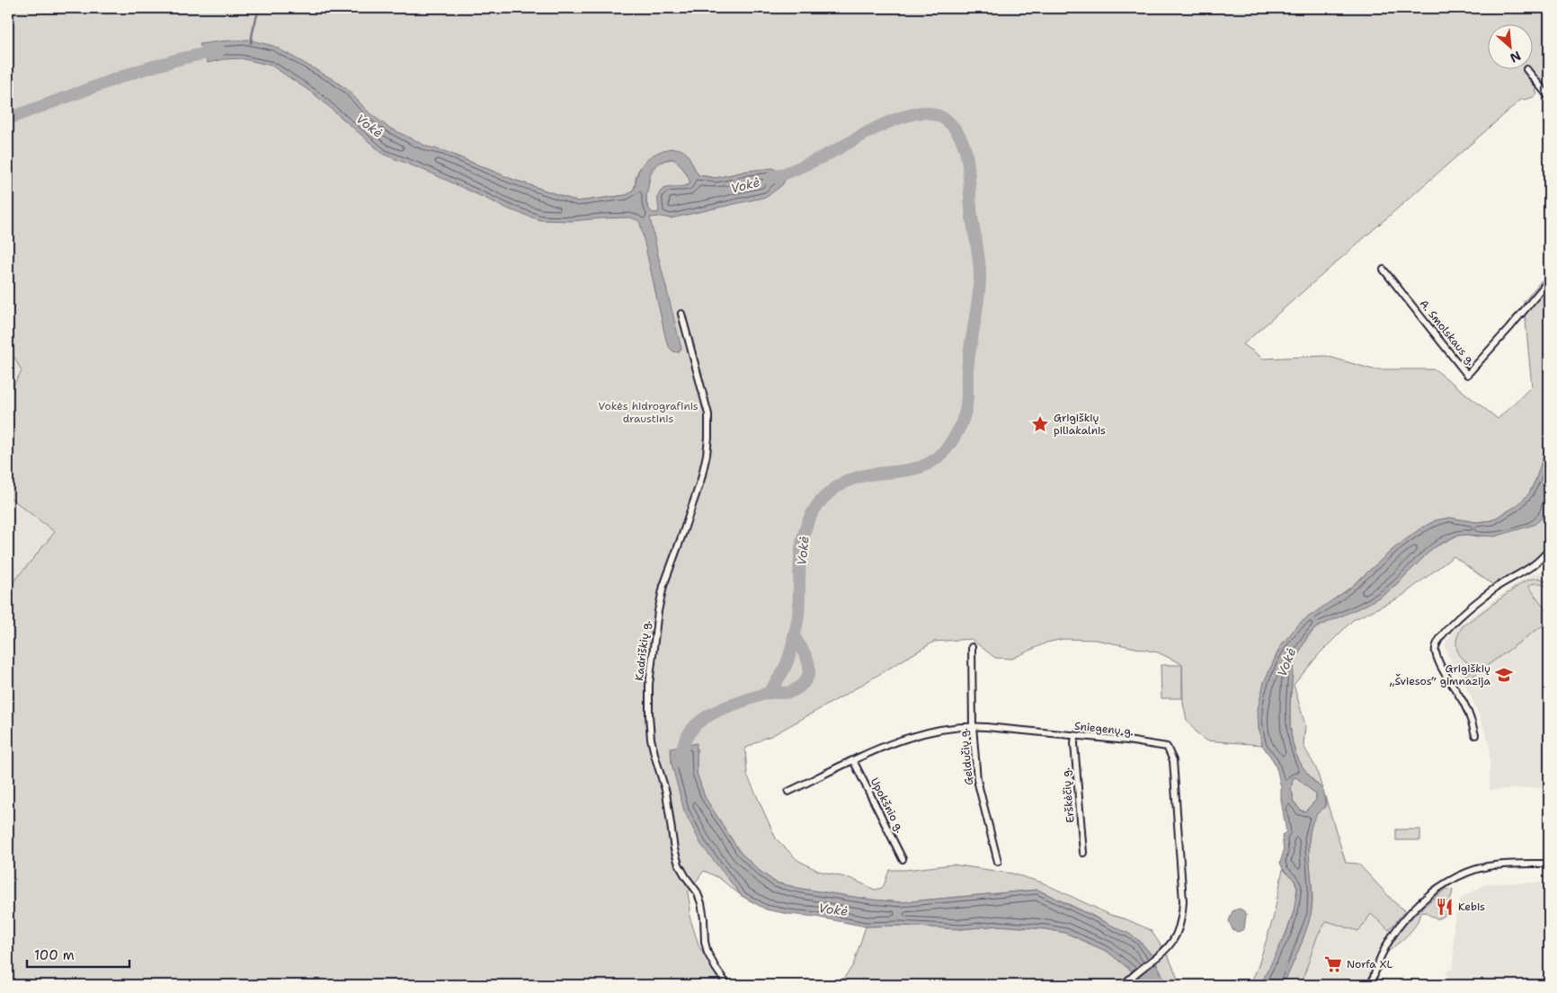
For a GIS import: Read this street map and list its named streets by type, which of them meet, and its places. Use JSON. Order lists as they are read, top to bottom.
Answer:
{
  "streets": {
    "street": [
      "A. Smolskaus g.",
      "Kadriškių g.",
      "Sniegenų g.",
      "Geldučių g.",
      "Erškėčių g.",
      "Upokšnio g."
    ]
  },
  "crossings": [
    ["Sniegenų g.", "Geldučių g."],
    ["Sniegenų g.", "Erškėčių g."],
    ["Sniegenų g.", "Upokšnio g."]
  ],
  "water": ["Vokė"],
  "parks": ["Vokės hidrografinis draustinis"],
  "places": {
    "place": ["Grigiškių piliakalnis"],
    "school or university": ["Grigiškių „Šviesos“ gimnazija"],
    "restaurant": ["Kebis"],
    "supermarket": ["Norfa XL"]
  },
  "scale_bar": "100 m",
  "north": "bottom right"
}
